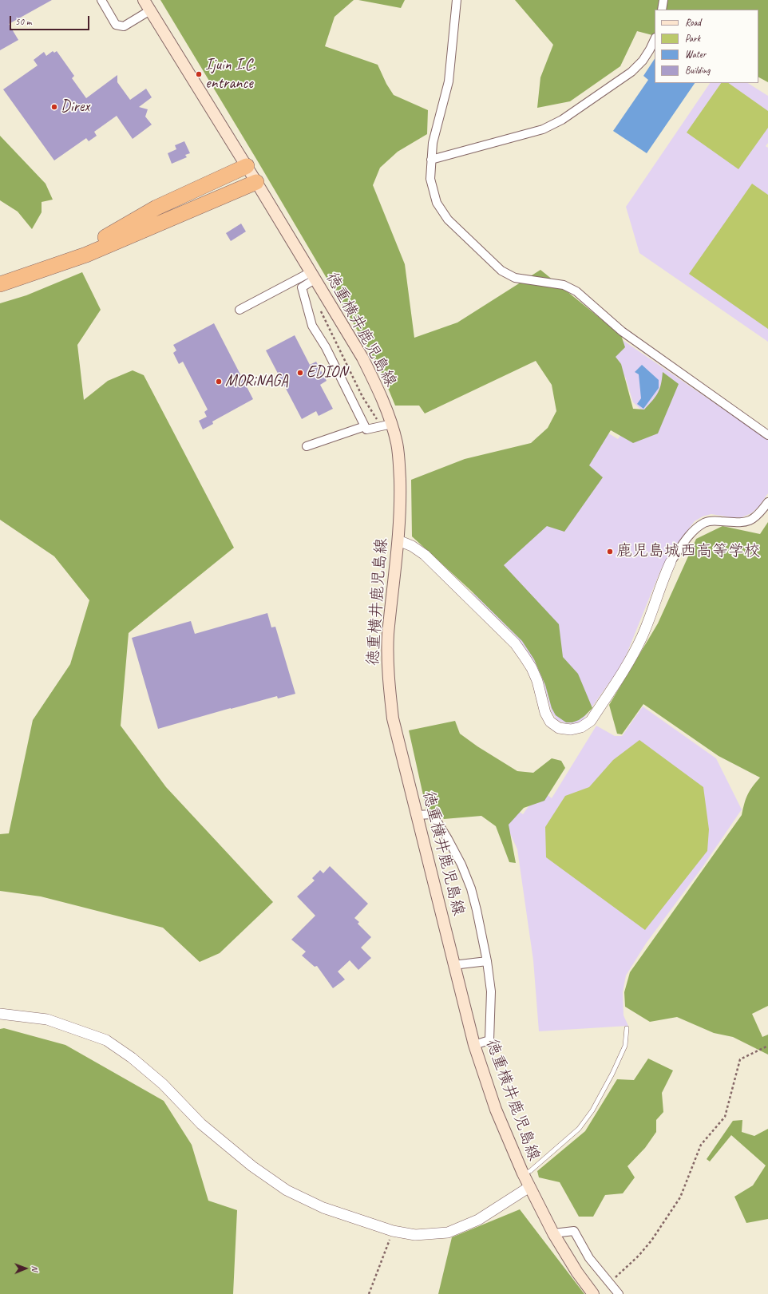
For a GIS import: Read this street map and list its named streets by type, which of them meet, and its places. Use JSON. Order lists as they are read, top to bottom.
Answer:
{
  "streets": {
    "main road": ["徳重横井鹿児島線"]
  },
  "places": [
    "Ijuin I.C. entrance",
    "Direx",
    "EDION",
    "MORiNAGA",
    "鹿児島城西高等学校"
  ],
  "legend": [
    "Road",
    "Park",
    "Water",
    "Building"
  ],
  "scale_bar": "50 m",
  "north": "right"
}
